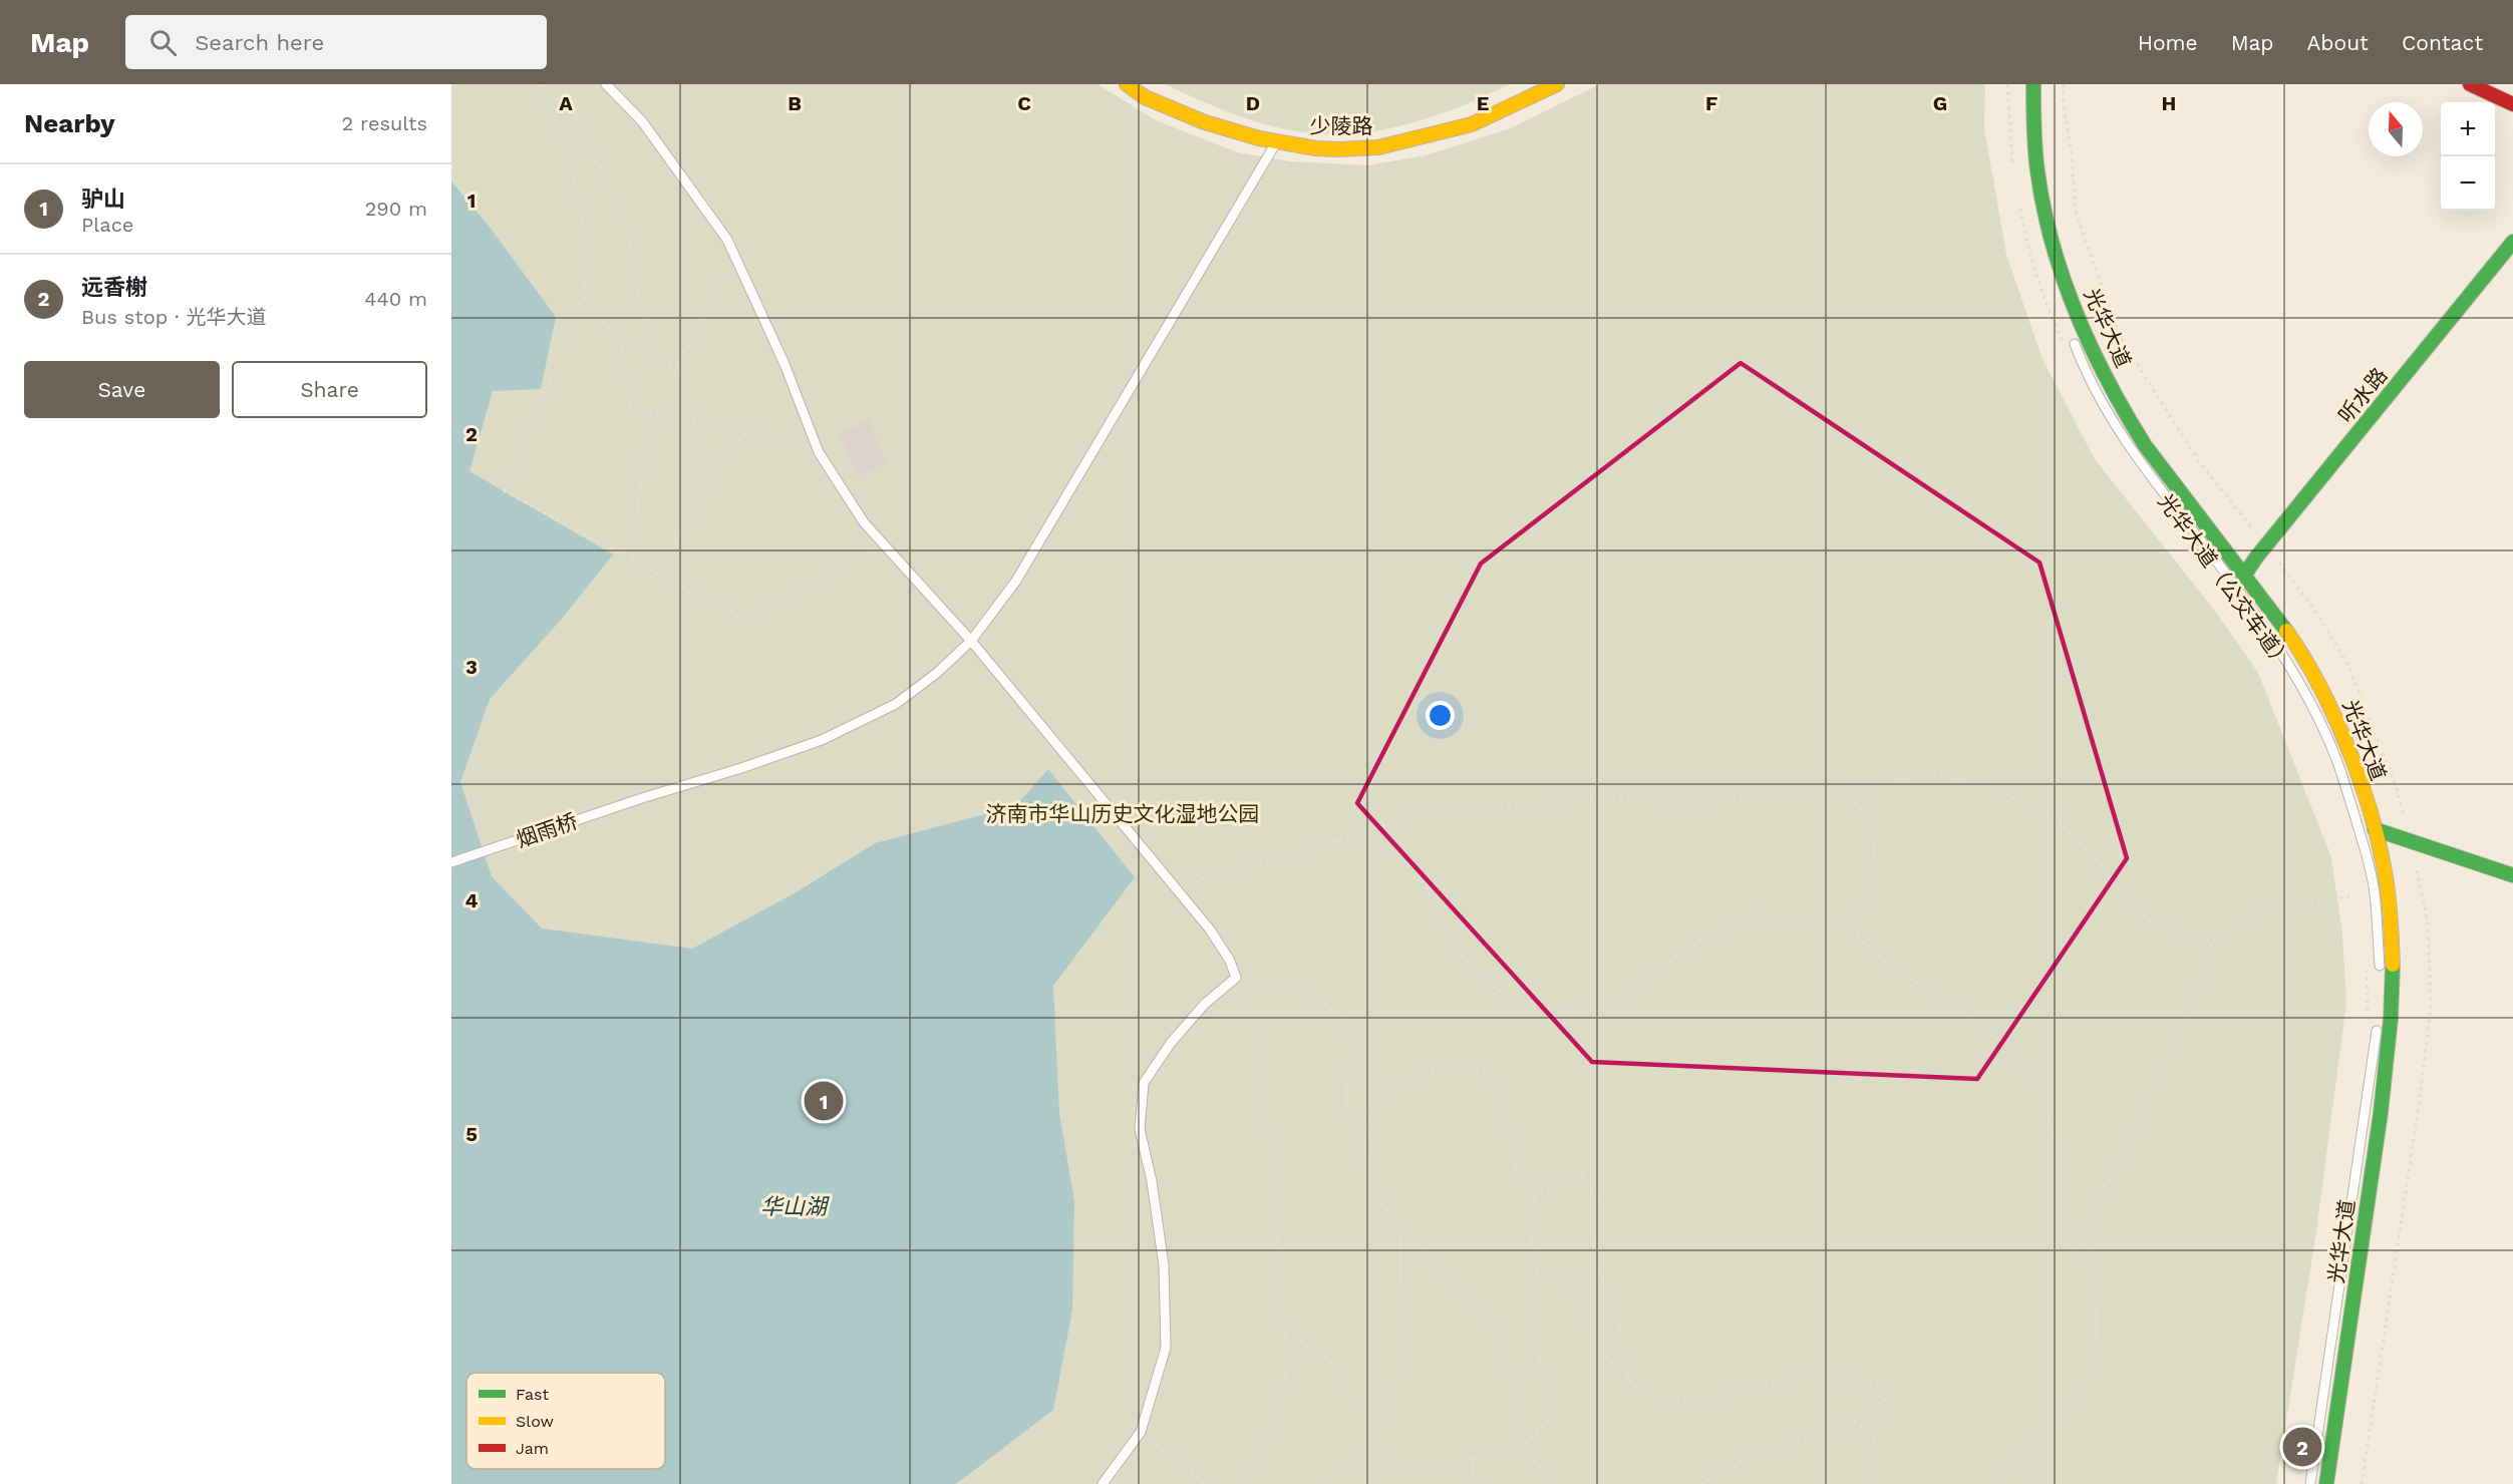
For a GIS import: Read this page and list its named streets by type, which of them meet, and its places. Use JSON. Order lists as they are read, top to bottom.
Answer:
{
  "streets": {
    "main road": ["少陵路", "光华大道", "听水路"],
    "lane": ["光华大道（公交车道）", "烟雨桥"]
  },
  "crossings": [
    ["少陵路", "烟雨桥"],
    ["光华大道", "听水路"]
  ],
  "water": ["华山湖"],
  "parks": ["济南市华山历史文化湿地公园"],
  "legend": ["Fast", "Slow", "Jam"],
  "north": "top",
  "page": {
    "header": "Map",
    "search": "Search here",
    "nav": [
      "Home",
      "Map",
      "About",
      "Contact"
    ],
    "heading": ["Nearby", "2 results"],
    "map_buttons": ["+", "−"],
    "list": [
      {
        "mark": "1",
        "name": "驴山",
        "note": "Place",
        "value": "290 m"
      },
      {
        "mark": "2",
        "name": "远香榭",
        "note": "Bus stop · 光华大道",
        "value": "440 m"
      }
    ],
    "buttons": ["Save", "Share"],
    "pins": ["1", "2"]
  },
  "grid": {
    "columns": [
      "A",
      "B",
      "C",
      "D",
      "E",
      "F",
      "G",
      "H"
    ],
    "rows": [
      "1",
      "2",
      "3",
      "4",
      "5"
    ]
  }
}
